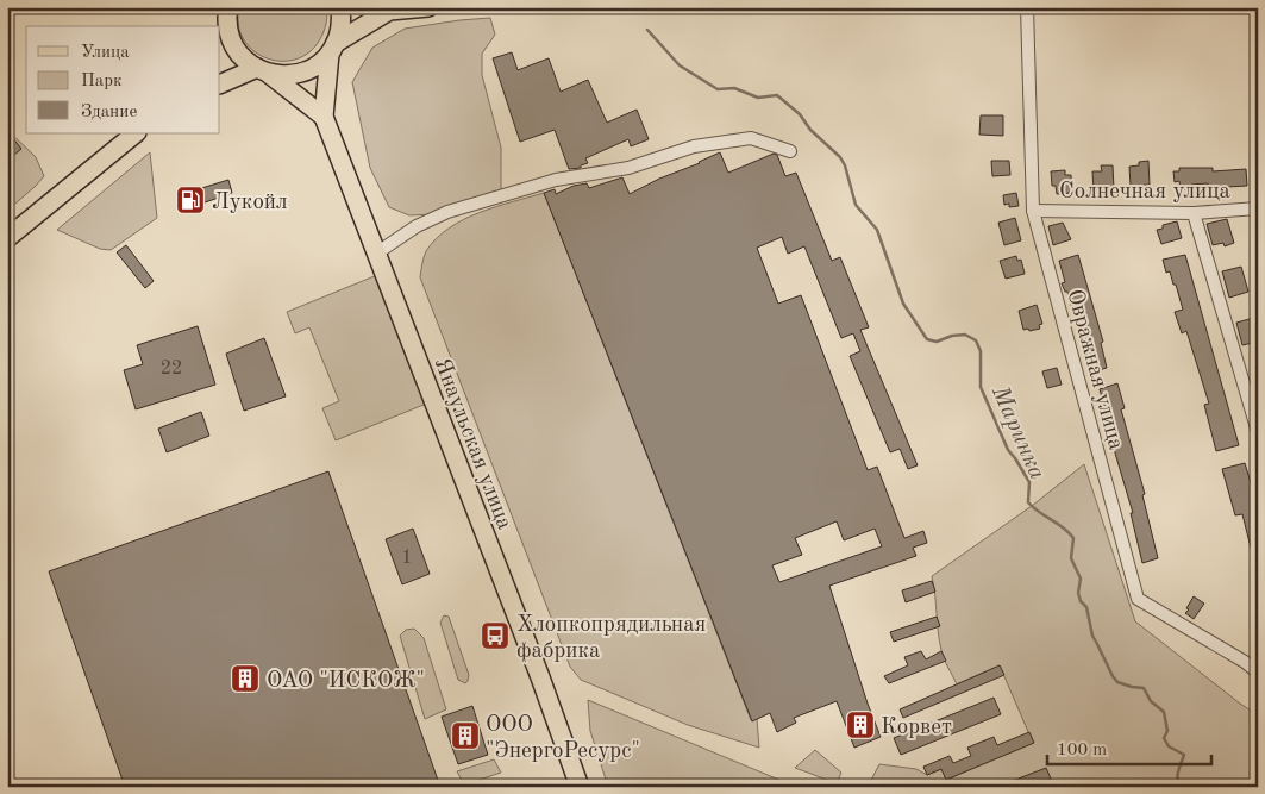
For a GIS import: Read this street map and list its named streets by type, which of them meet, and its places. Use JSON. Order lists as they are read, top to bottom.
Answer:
{
  "streets": {
    "main road": ["Янаульская улица"],
    "street": ["Солнечная улица", "Овражная улица"]
  },
  "crossings": [
    ["Солнечная улица", "Овражная улица"]
  ],
  "water": ["Маринка"],
  "places": {
    "fuel station": ["Лукойл"],
    "bus stop": ["Хлопкопрядильная фабрика"],
    "building": ["ОАО \"ИСКОЖ\"", "Корвет", "ООО \"ЭнергоРесурс\""]
  },
  "house_numbers": ["22", "1"],
  "legend": ["Улица", "Парк", "Здание"],
  "scale_bar": "100 m"
}
